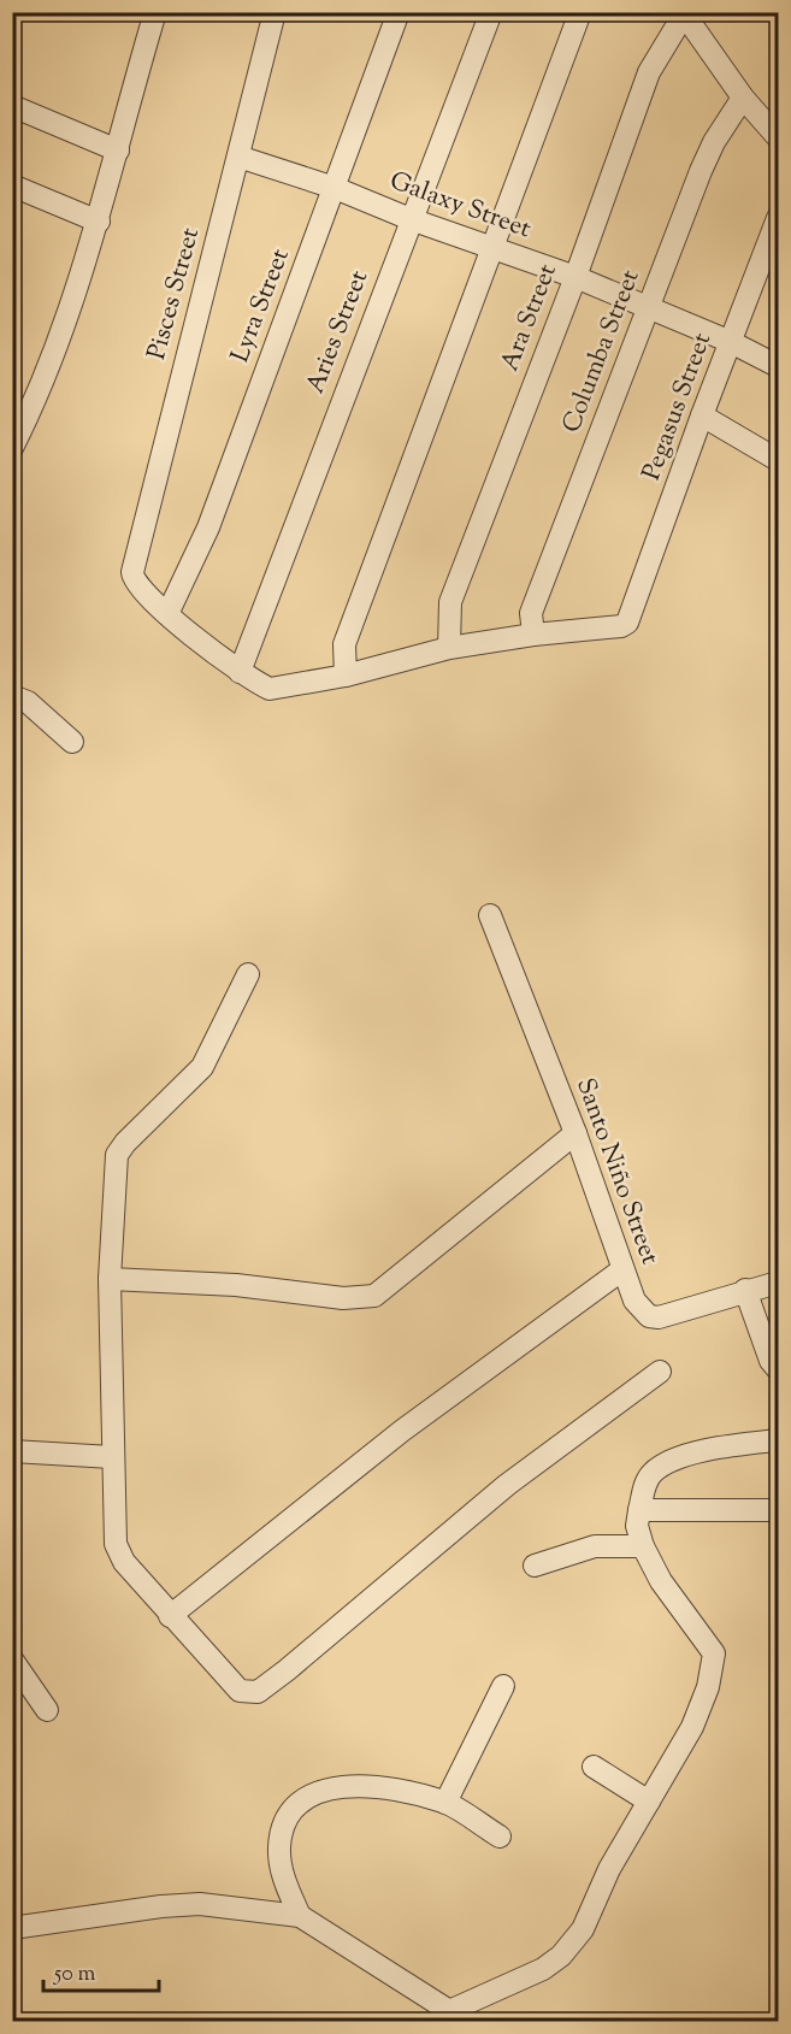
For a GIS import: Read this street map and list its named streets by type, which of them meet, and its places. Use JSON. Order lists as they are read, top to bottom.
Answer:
{
  "streets": {
    "street": [
      "Galaxy Street",
      "Pisces Street",
      "Lyra Street",
      "Ara Street",
      "Aries Street",
      "Columba Street",
      "Pegasus Street",
      "Santo Niño Street"
    ]
  },
  "crossings": [
    ["Galaxy Street", "Pisces Street"],
    ["Galaxy Street", "Lyra Street"],
    ["Galaxy Street", "Ara Street"],
    ["Galaxy Street", "Aries Street"],
    ["Galaxy Street", "Columba Street"],
    ["Galaxy Street", "Pegasus Street"],
    ["Pisces Street", "Lyra Street"],
    ["Columba Street", "Pegasus Street"]
  ],
  "scale_bar": "50 m"
}
